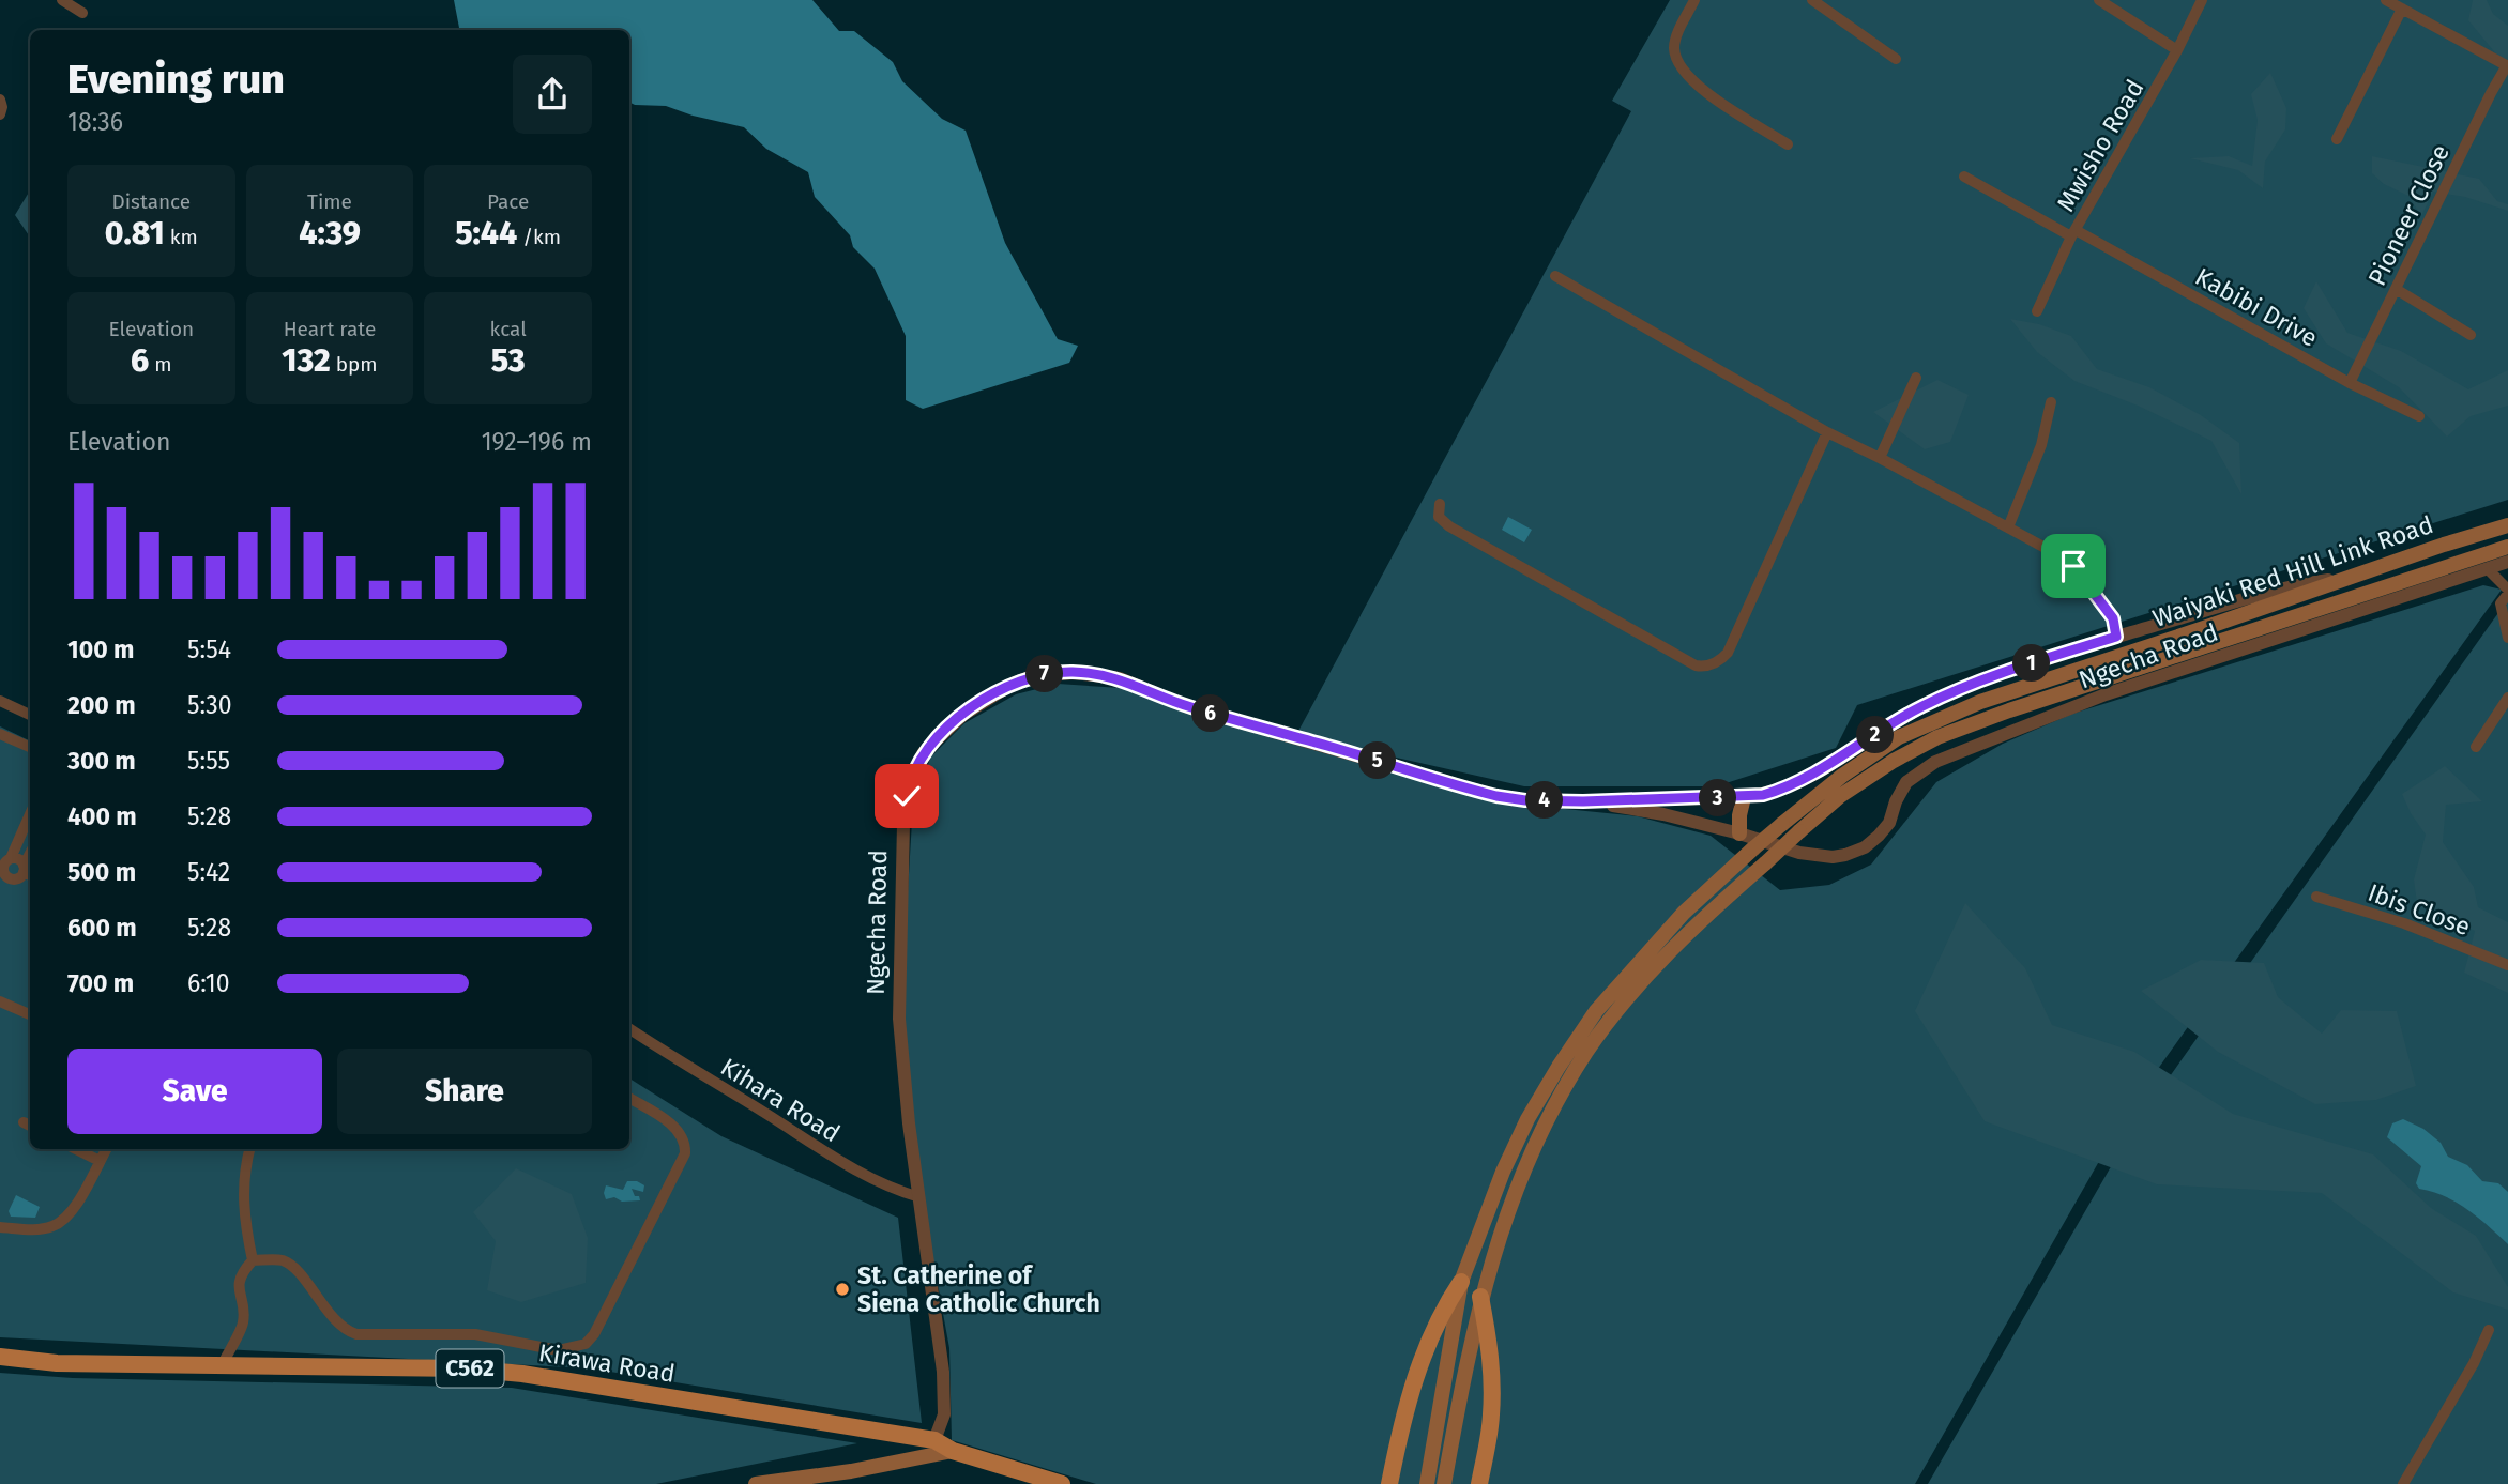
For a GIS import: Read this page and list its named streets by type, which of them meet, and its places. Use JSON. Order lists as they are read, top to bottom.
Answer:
{
  "streets": {
    "main road": ["Waiyaki Red Hill Link Road", "Kirawa Road", "C562"],
    "street": [
      "Mwisho Road",
      "Pioneer Close",
      "Kabibi Drive",
      "Ngecha Road",
      "Ibis Close",
      "Kihara Road"
    ]
  },
  "crossings": [
    ["Mwisho Road", "Kabibi Drive"],
    ["Pioneer Close", "Kabibi Drive"],
    ["Waiyaki Red Hill Link Road", "Ngecha Road"],
    ["Ngecha Road", "Kihara Road"],
    ["Ngecha Road", "Kirawa Road"]
  ],
  "places": ["St. Catherine of Siena Catholic Church"],
  "page": {
    "heading": ["Evening run", "18:36"],
    "stats": [
      ["Distance", "0.81 km"],
      ["Time", "4:39"],
      ["Pace", "5:44 /km"],
      ["Elevation", "6 m"],
      ["Heart rate", "132 bpm"],
      ["kcal", "53"]
    ],
    "chart": ["Elevation", "192–196 m"],
    "list": [
      {
        "name": "100 m",
        "note": "5:54"
      },
      {
        "name": "200 m",
        "note": "5:30"
      },
      {
        "name": "300 m",
        "note": "5:55"
      },
      {
        "name": "400 m",
        "note": "5:28"
      },
      {
        "name": "500 m",
        "note": "5:42"
      },
      {
        "name": "600 m",
        "note": "5:28"
      },
      {
        "name": "700 m",
        "note": "6:10"
      }
    ],
    "pins": [
      "1",
      "7",
      "6",
      "2",
      "5",
      "3",
      "4"
    ],
    "buttons": ["Save", "Share"]
  }
}
